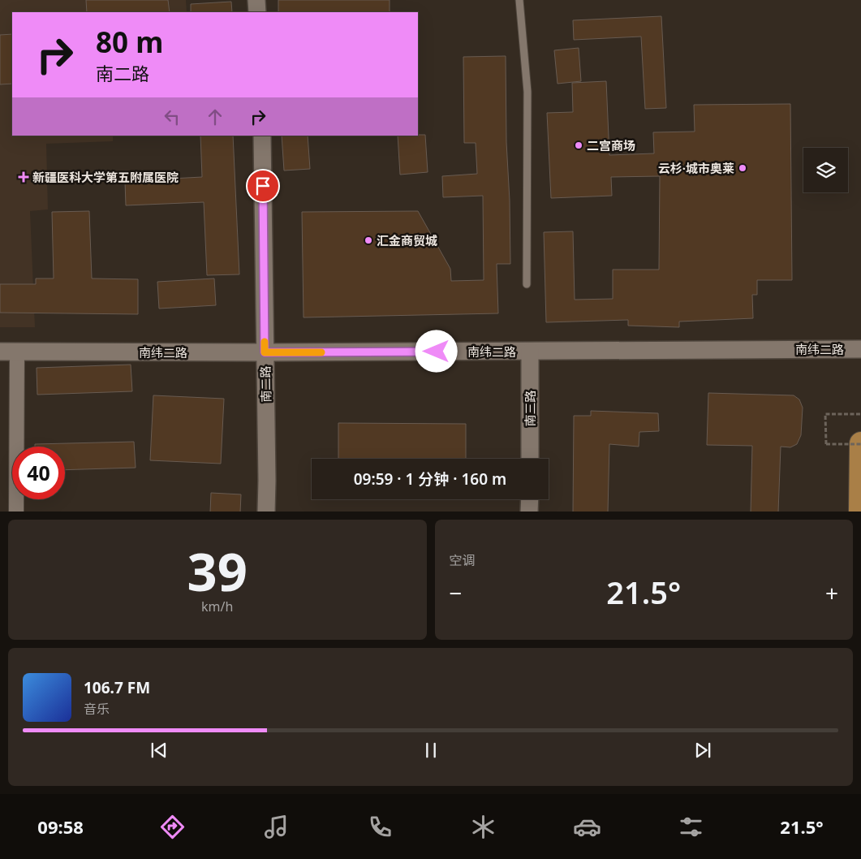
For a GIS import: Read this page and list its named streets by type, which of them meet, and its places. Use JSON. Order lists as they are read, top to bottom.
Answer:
{
  "streets": {
    "street": ["南纬二路", "南二路", "南三路"]
  },
  "crossings": [
    ["南纬二路", "南二路"],
    ["南纬二路", "南三路"]
  ],
  "places": {
    "other": ["二宫商场", "云杉·城市奥莱", "汇金商贸城"],
    "health": ["新疆医科大学第五附属医院"]
  },
  "page": {
    "turn": ["80 m", "南二路"],
    "limit": "40",
    "trip": "09:59 · 1 分钟 · 160 m",
    "tile": [
      ["39", "km/h"],
      "空调"
    ],
    "heat": ["−", "21.5°", "+"],
    "song": ["106.7 FM", "音乐"],
    "tabs": ["09:58", "21.5°"]
  }
}
